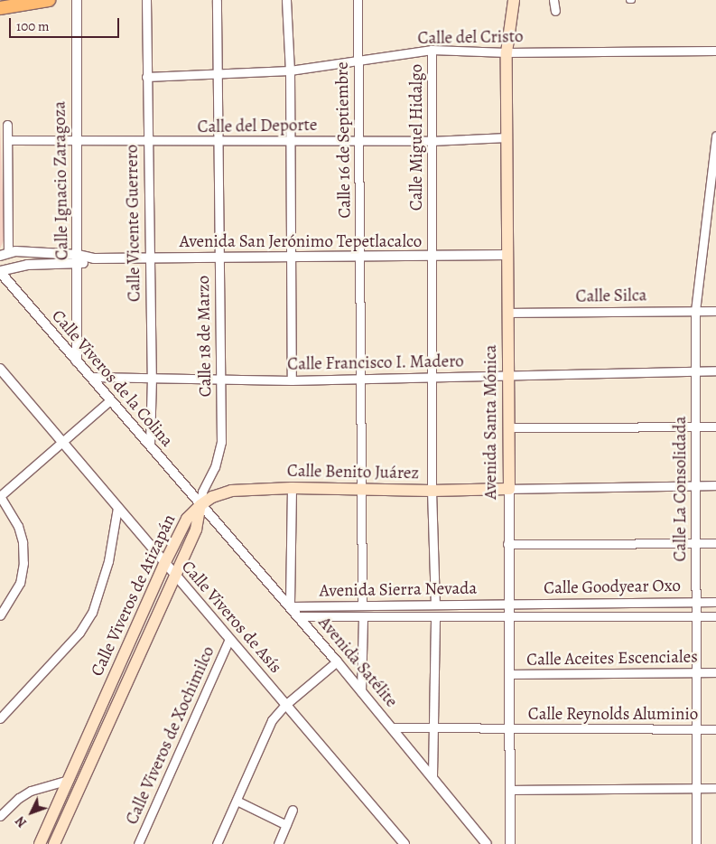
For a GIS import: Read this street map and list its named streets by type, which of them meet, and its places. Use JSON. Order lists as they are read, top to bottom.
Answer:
{
  "streets": {
    "main road": ["Avenida Santa Mónica", "Calle Benito Juárez", "Calle Viveros de Atizapán"],
    "street": [
      "Calle del Cristo",
      "Calle del Deporte",
      "Calle Miguel Hidalgo",
      "Calle 16 de Septiembre",
      "Calle Ignacio Zaragoza",
      "Calle Vicente Guerrero",
      "Avenida San Jerónimo Tepetlacalco",
      "Calle Silca",
      "Calle 18 de Marzo",
      "Calle Francisco I. Madero",
      "Calle Viveros de la Colina",
      "Calle La Consolidada",
      "Calle Goodyear Oxo",
      "Avenida Sierra Nevada",
      "Calle Viveros de Asís",
      "Calle Aceites Escenciales",
      "Avenida Satélite",
      "Calle Reynolds Aluminio",
      "Calle Viveros de Xochimilco"
    ]
  },
  "crossings": [
    ["Calle del Cristo", "Calle Miguel Hidalgo"],
    ["Calle del Cristo", "Calle 16 de Septiembre"],
    ["Calle del Cristo", "Calle Vicente Guerrero"],
    ["Calle del Cristo", "Calle 18 de Marzo"],
    ["Calle del Cristo", "Avenida Santa Mónica"],
    ["Calle del Deporte", "Calle Miguel Hidalgo"],
    ["Calle del Deporte", "Calle 16 de Septiembre"],
    ["Calle del Deporte", "Calle Ignacio Zaragoza"],
    ["Calle del Deporte", "Calle Vicente Guerrero"],
    ["Calle del Deporte", "Calle 18 de Marzo"],
    ["Calle del Deporte", "Avenida Santa Mónica"],
    ["Calle Miguel Hidalgo", "Avenida San Jerónimo Tepetlacalco"],
    ["Calle Miguel Hidalgo", "Calle Francisco I. Madero"],
    ["Calle Miguel Hidalgo", "Calle Benito Juárez"],
    ["Calle Miguel Hidalgo", "Avenida Sierra Nevada"],
    ["Calle 16 de Septiembre", "Avenida San Jerónimo Tepetlacalco"],
    ["Calle 16 de Septiembre", "Calle Francisco I. Madero"],
    ["Calle 16 de Septiembre", "Calle Benito Juárez"],
    ["Calle 16 de Septiembre", "Avenida Sierra Nevada"],
    ["Calle Ignacio Zaragoza", "Avenida San Jerónimo Tepetlacalco"],
    ["Calle Ignacio Zaragoza", "Calle Viveros de la Colina"],
    ["Calle Vicente Guerrero", "Avenida San Jerónimo Tepetlacalco"],
    ["Calle Vicente Guerrero", "Calle Francisco I. Madero"],
    ["Calle Vicente Guerrero", "Calle Viveros de la Colina"],
    ["Avenida San Jerónimo Tepetlacalco", "Calle 18 de Marzo"],
    ["Avenida San Jerónimo Tepetlacalco", "Calle Viveros de la Colina"],
    ["Avenida San Jerónimo Tepetlacalco", "Avenida Santa Mónica"],
    ["Calle Silca", "Avenida Santa Mónica"],
    ["Calle Silca", "Calle La Consolidada"],
    ["Calle 18 de Marzo", "Calle Francisco I. Madero"],
    ["Calle 18 de Marzo", "Calle Viveros de la Colina"],
    ["Calle 18 de Marzo", "Calle Benito Juárez"],
    ["Calle 18 de Marzo", "Calle Viveros de Atizapán"],
    ["Calle 18 de Marzo", "Avenida Satélite"],
    ["Calle Francisco I. Madero", "Calle Viveros de la Colina"],
    ["Calle Francisco I. Madero", "Avenida Santa Mónica"],
    ["Calle Francisco I. Madero", "Calle La Consolidada"],
    ["Calle Viveros de la Colina", "Calle Benito Juárez"],
    ["Calle Viveros de la Colina", "Calle Viveros de Atizapán"],
    ["Calle Viveros de la Colina", "Avenida Satélite"],
    ["Avenida Santa Mónica", "Calle Benito Juárez"],
    ["Avenida Santa Mónica", "Calle Goodyear Oxo"],
    ["Avenida Santa Mónica", "Avenida Sierra Nevada"],
    ["Avenida Santa Mónica", "Calle Aceites Escenciales"],
    ["Avenida Santa Mónica", "Calle Reynolds Aluminio"],
    ["Calle Benito Juárez", "Calle Viveros de Atizapán"],
    ["Calle Benito Juárez", "Avenida Satélite"],
    ["Calle La Consolidada", "Calle Goodyear Oxo"],
    ["Calle La Consolidada", "Calle Aceites Escenciales"],
    ["Calle La Consolidada", "Calle Reynolds Aluminio"],
    ["Calle Goodyear Oxo", "Avenida Sierra Nevada"],
    ["Avenida Sierra Nevada", "Avenida Satélite"],
    ["Calle Viveros de Atizapán", "Calle Viveros de Asís"],
    ["Calle Viveros de Atizapán", "Avenida Satélite"],
    ["Calle Viveros de Asís", "Calle Viveros de Xochimilco"],
    ["Avenida Satélite", "Calle Reynolds Aluminio"]
  ],
  "scale_bar": "100 m",
  "north": "bottom left"
}
